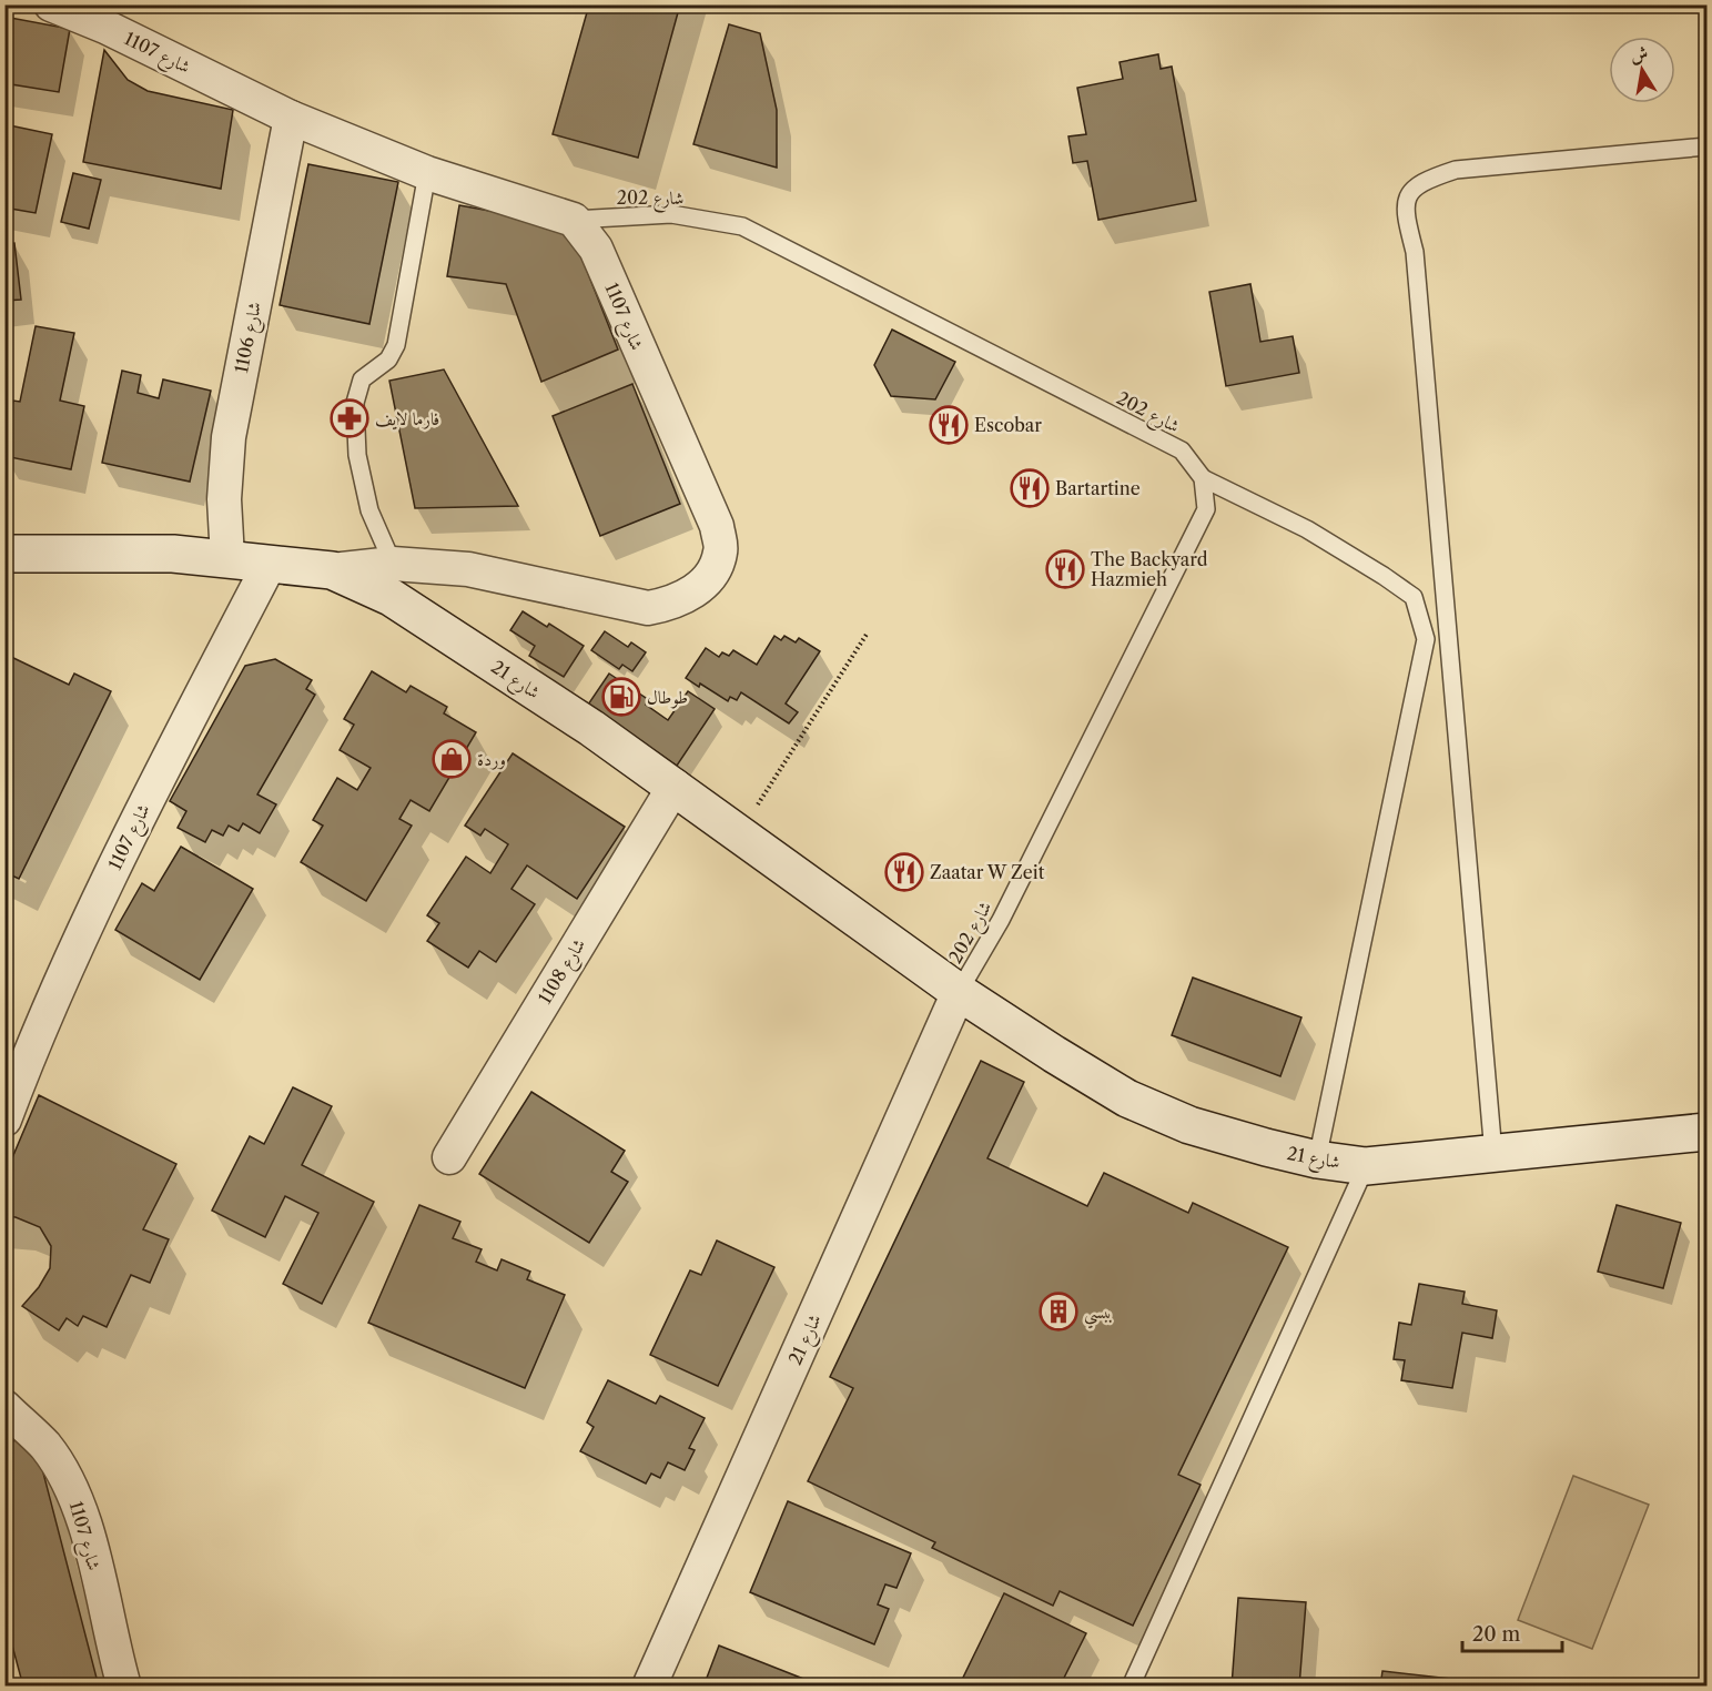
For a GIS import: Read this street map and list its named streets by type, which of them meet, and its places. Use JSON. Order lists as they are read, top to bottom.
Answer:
{
  "streets": {
    "main road": ["شارع 21"],
    "street": ["شارع 1107", "شارع 1106", "شارع 1108"],
    "lane": ["شارع 202"]
  },
  "crossings": [
    ["شارع 1107", "شارع 202"],
    ["شارع 1107", "شارع 1106"],
    ["شارع 1107", "شارع 21"],
    ["شارع 202", "شارع 21"],
    ["شارع 1106", "شارع 21"],
    ["شارع 21", "شارع 1108"]
  ],
  "places": {
    "pharmacy": ["فارما لايف"],
    "restaurant": [
      "Escobar",
      "Bartartine",
      "The Backyard Hazmieh",
      "Zaatar W Zeit"
    ],
    "fuel station": ["طوطال"],
    "shop": ["وردة"],
    "building": ["ببسي"]
  },
  "scale_bar": "20 m",
  "north": "top"
}
